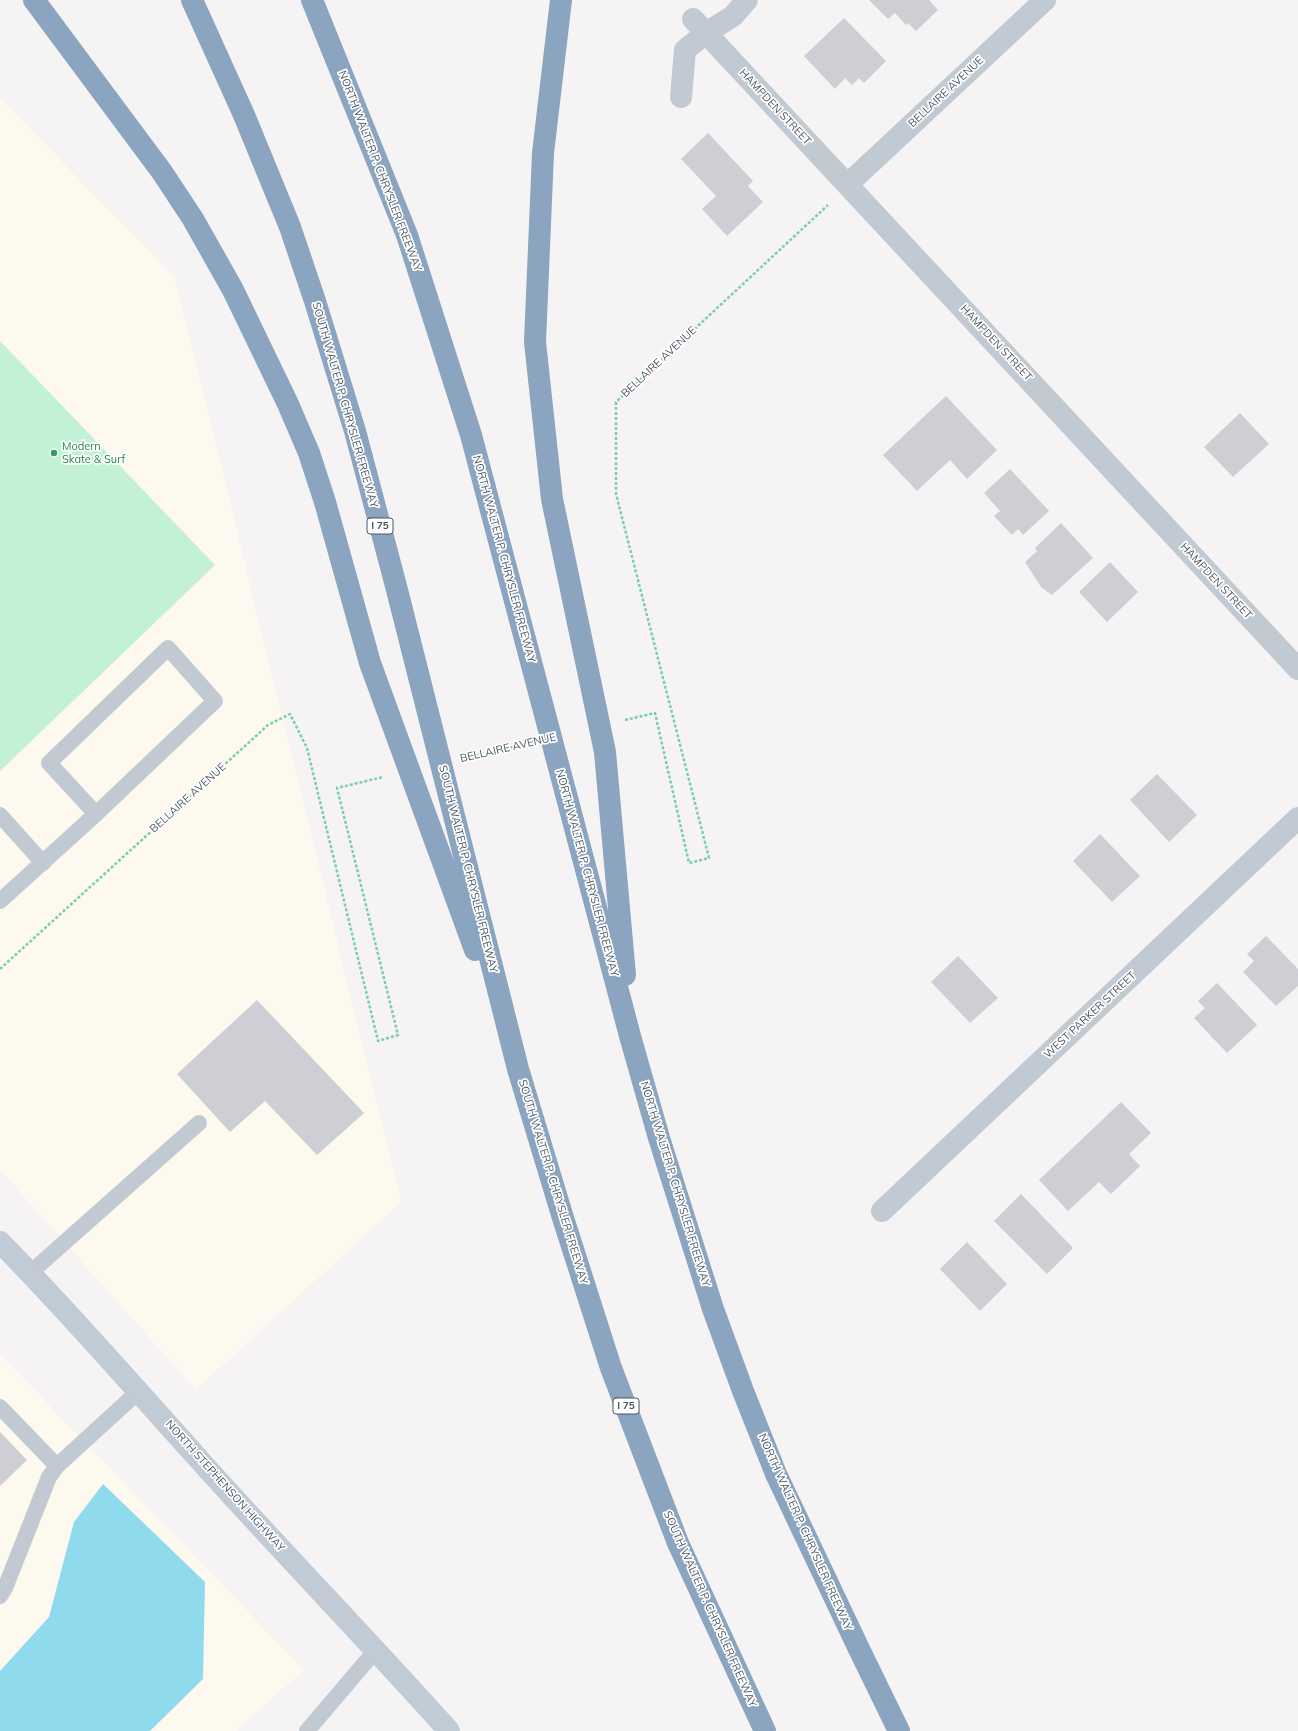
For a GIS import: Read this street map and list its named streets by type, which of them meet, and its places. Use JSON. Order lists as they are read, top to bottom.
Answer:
{
  "streets": {
    "highway": ["NORTH WALTER P. CHRYSLER FREEWAY", "SOUTH WALTER P. CHRYSLER FREEWAY", "I 75"],
    "main road": ["NORTH STEPHENSON HIGHWAY"],
    "street": ["BELLAIRE AVENUE", "HAMPDEN STREET", "WEST PARKER STREET"]
  },
  "crossings": [
    ["BELLAIRE AVENUE", "HAMPDEN STREET"]
  ],
  "places": ["Modern Skate & Surf"]
}
